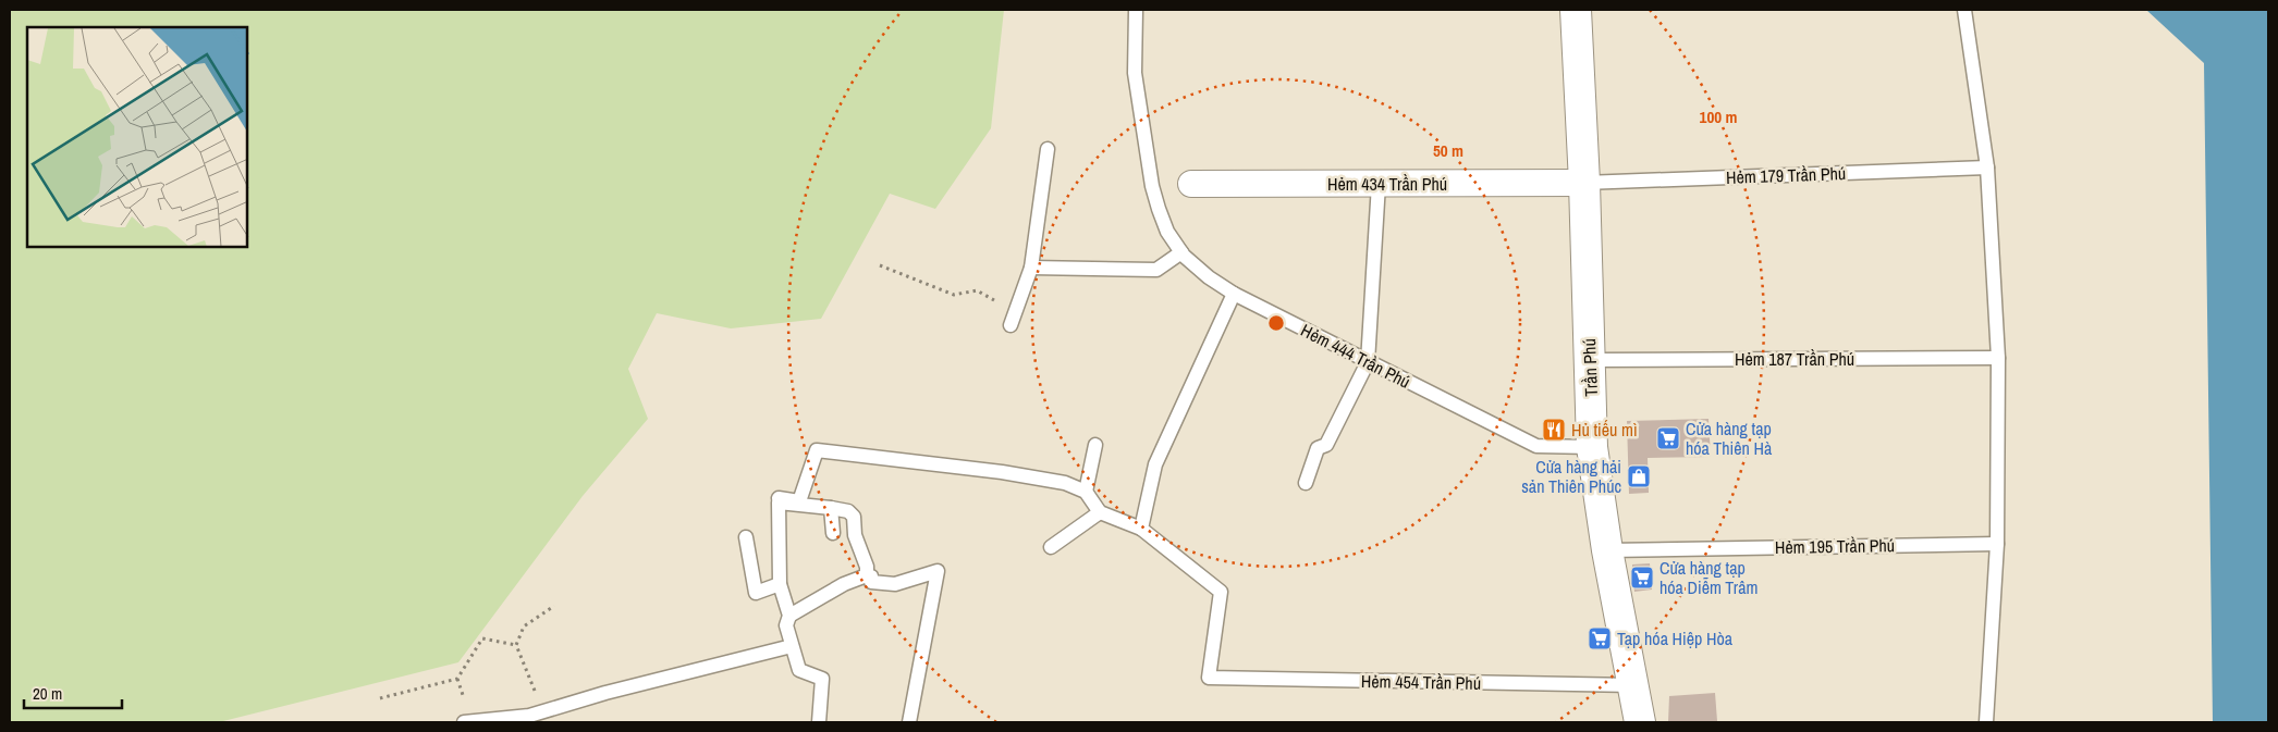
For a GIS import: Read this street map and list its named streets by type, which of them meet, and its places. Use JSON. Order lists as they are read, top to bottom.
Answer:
{
  "streets": {
    "main road": ["Trần Phú"],
    "street": ["Hẻm 434 Trần Phú"],
    "lane": [
      "Hẻm 179 Trần Phú",
      "Hẻm 444 Trần Phú",
      "Hẻm 187 Trần Phú",
      "Hẻm 195 Trần Phú",
      "Hẻm 454 Trần Phú"
    ]
  },
  "crossings": [
    ["Hẻm 179 Trần Phú", "Hẻm 434 Trần Phú"],
    ["Hẻm 179 Trần Phú", "Trần Phú"],
    ["Hẻm 434 Trần Phú", "Trần Phú"],
    ["Hẻm 444 Trần Phú", "Trần Phú"],
    ["Hẻm 187 Trần Phú", "Trần Phú"],
    ["Trần Phú", "Hẻm 195 Trần Phú"],
    ["Trần Phú", "Hẻm 454 Trần Phú"]
  ],
  "places": {
    "restaurant": ["Hủ tiếu mì"],
    "supermarket": ["Cửa hàng tạp hóa Thiên Hà", "Cửa hàng tạp hóa Diễm Trâm", "Tạp hóa Hiệp Hòa"],
    "shop": ["Cửa hàng hải sản Thiên Phúc"]
  },
  "scale_bar": "20 m",
  "rings": ["100 m", "50 m"]
}
